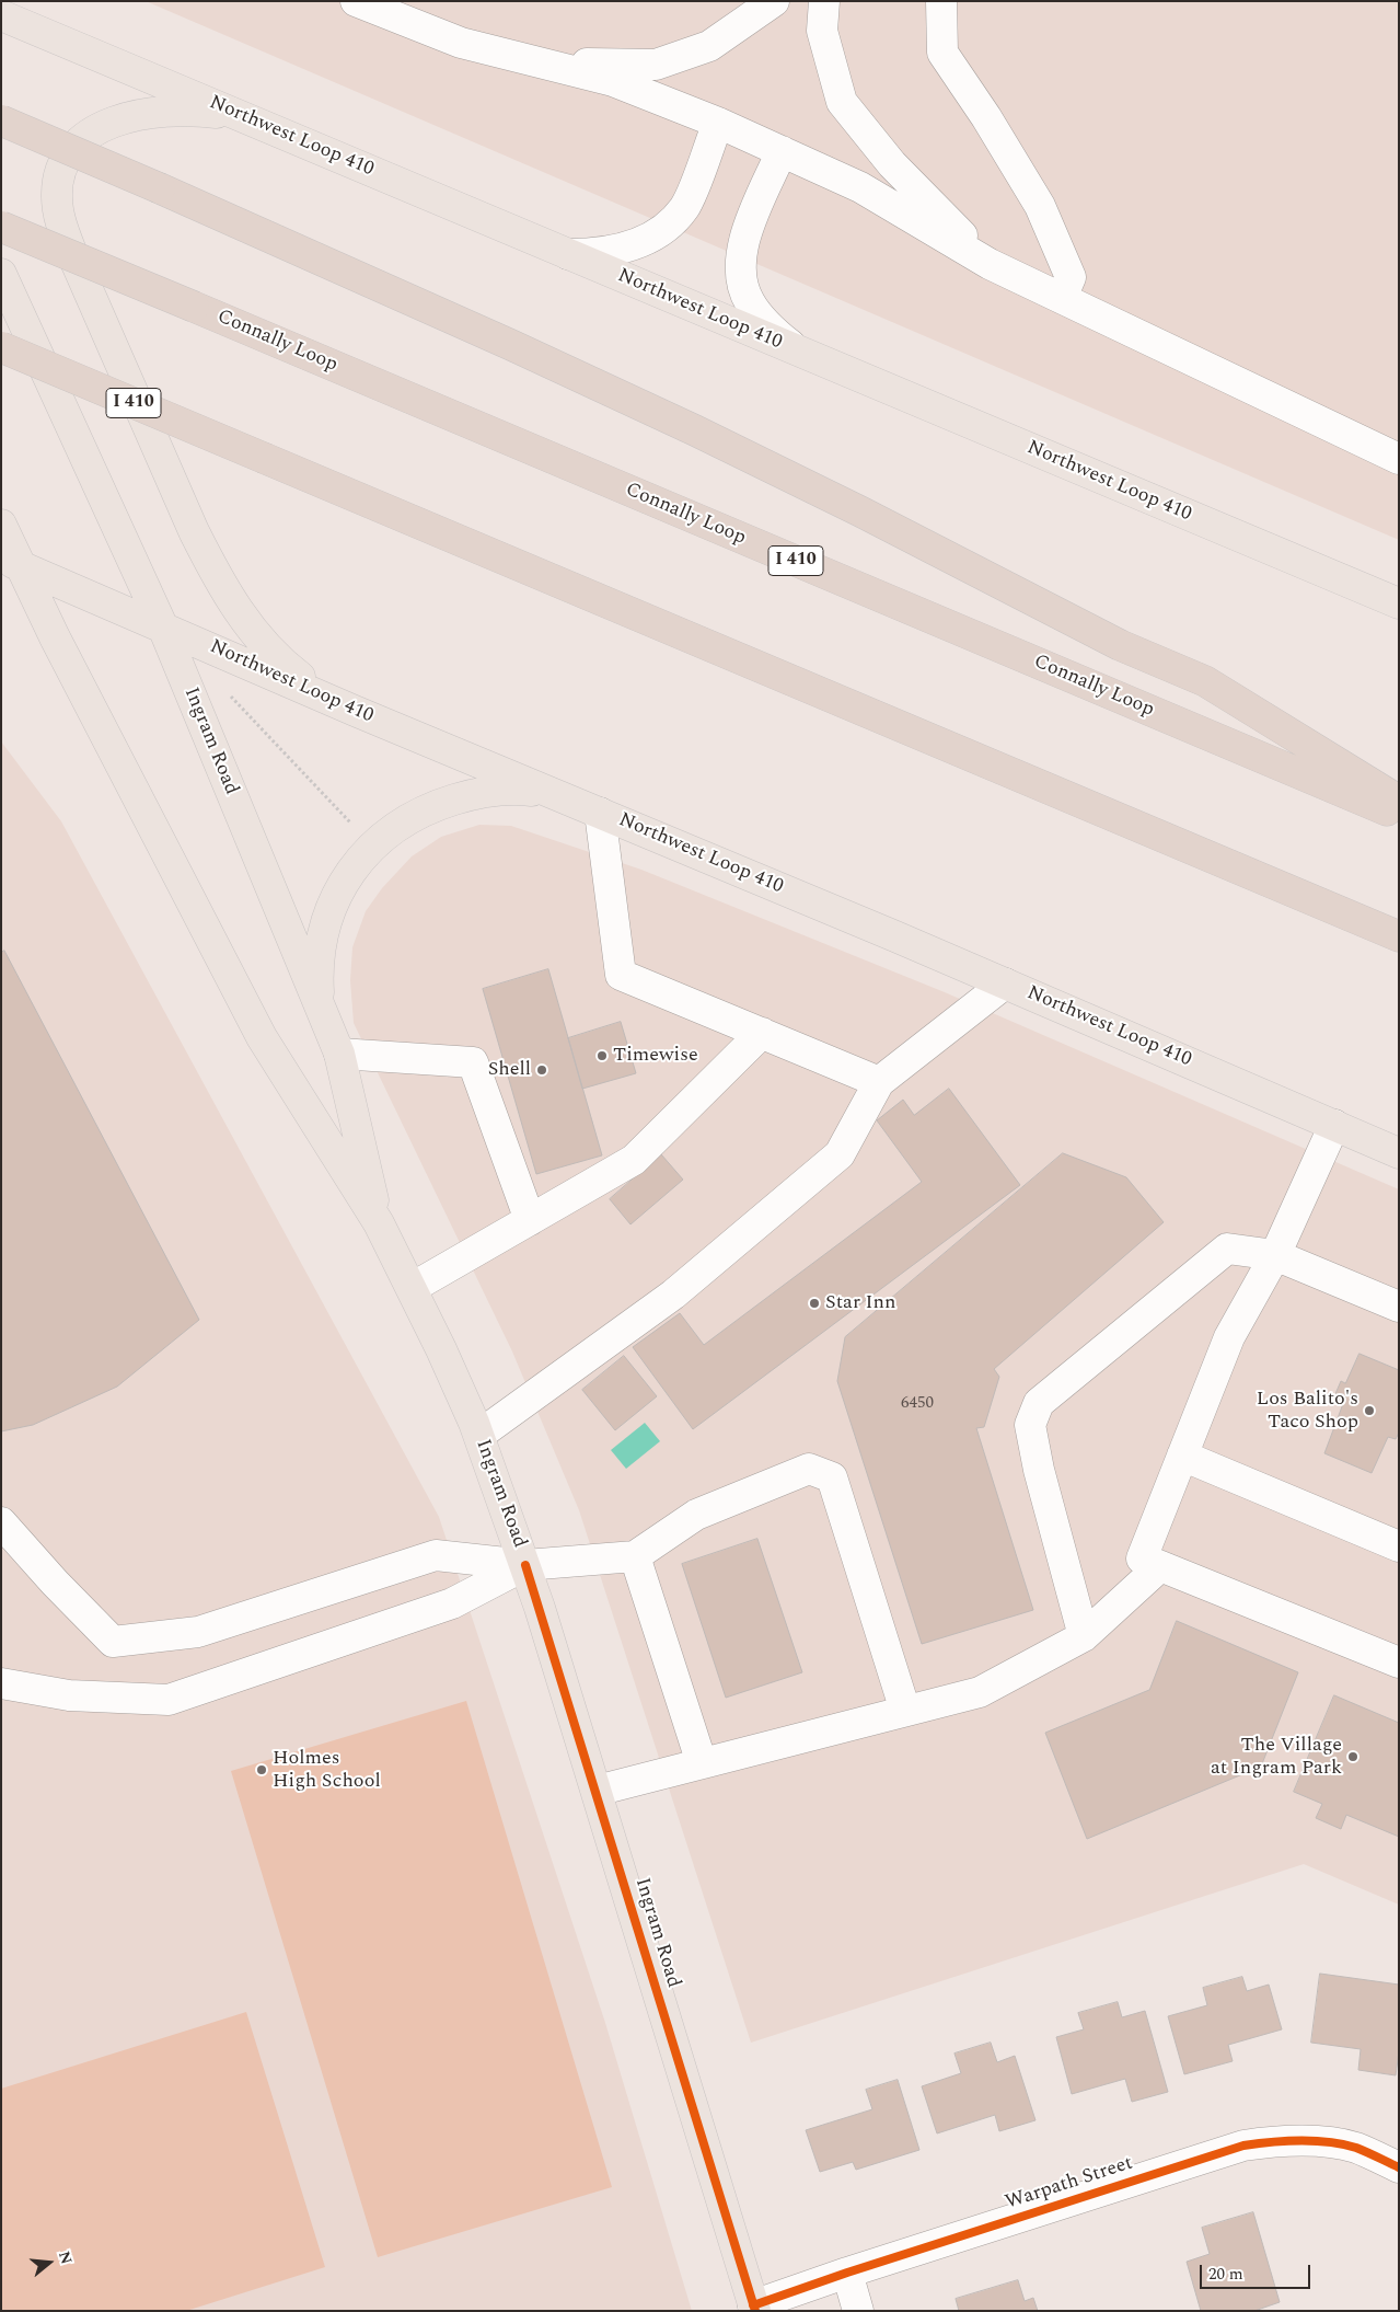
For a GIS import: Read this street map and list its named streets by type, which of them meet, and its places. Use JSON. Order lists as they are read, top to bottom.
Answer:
{
  "streets": {
    "highway": ["Connally Loop", "I 410"],
    "main road": ["Northwest Loop 410", "Ingram Road"],
    "street": ["Warpath Street"]
  },
  "crossings": [
    ["Northwest Loop 410", "Ingram Road"],
    ["Ingram Road", "Warpath Street"]
  ],
  "places": [
    "Timewise",
    "Shell",
    "Star Inn",
    "Los Balito's Taco Shop",
    "The Village at Ingram Park",
    "Holmes High School"
  ],
  "house_numbers": ["6450"],
  "scale_bar": "20 m",
  "north": "right"
}
